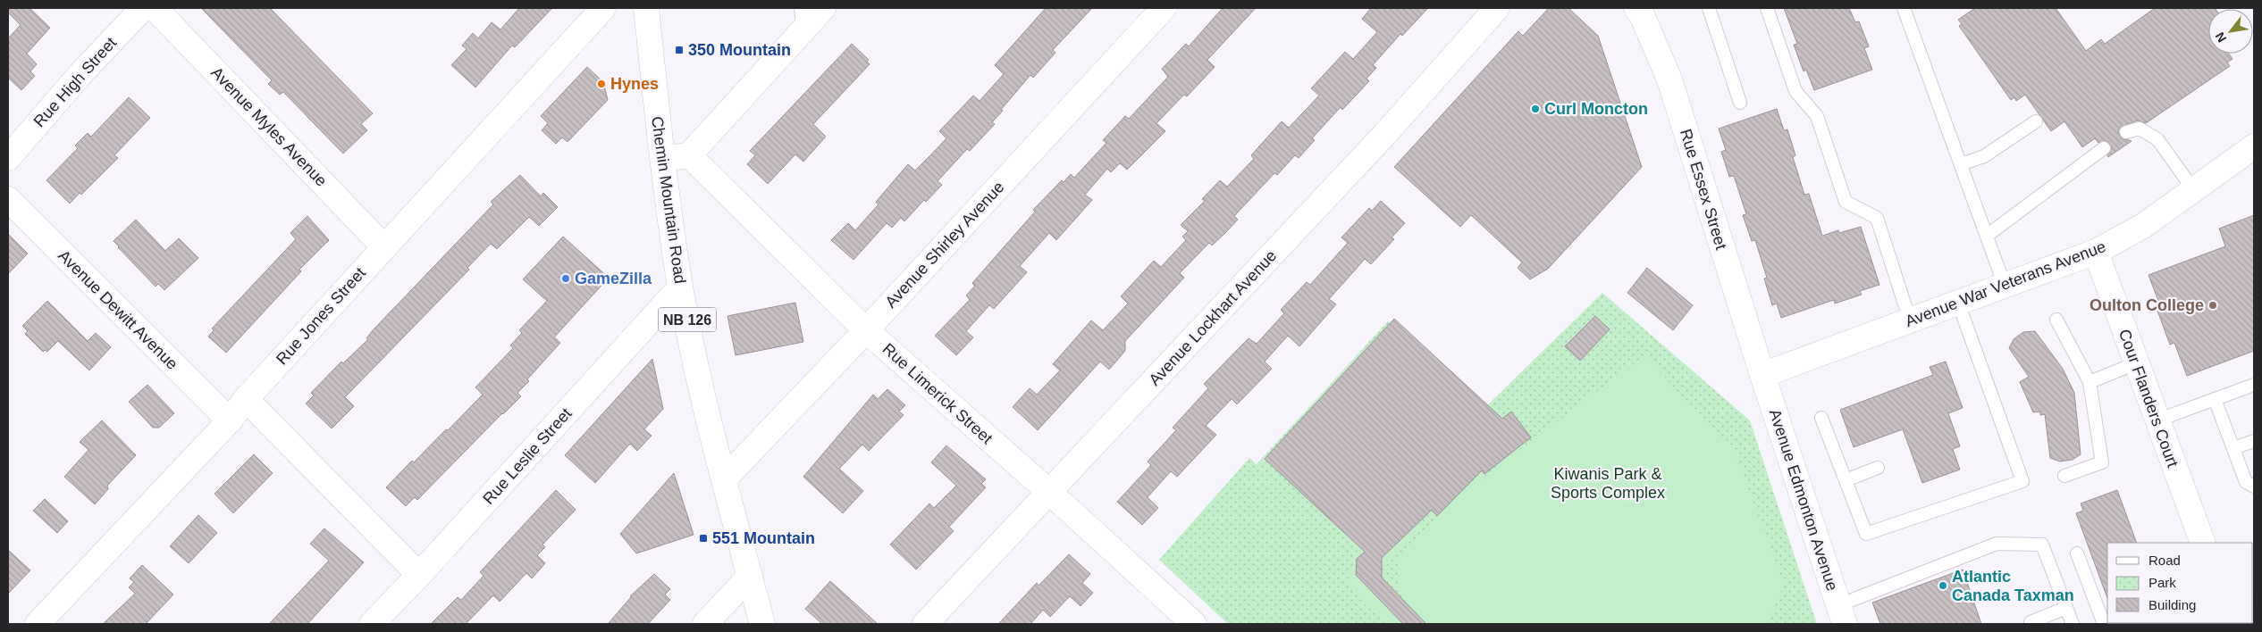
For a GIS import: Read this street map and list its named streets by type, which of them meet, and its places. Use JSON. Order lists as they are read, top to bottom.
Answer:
{
  "streets": {
    "street": [
      "Rue High Street",
      "Avenue Myles Avenue",
      "Rue Essex Street",
      "Chemin Mountain Road",
      "Avenue Shirley Avenue",
      "Avenue War Veterans Avenue",
      "Avenue Dewitt Avenue",
      "Rue Jones Street",
      "Avenue Lockhart Avenue",
      "NB 126",
      "Rue Limerick Street",
      "Cour Flanders Court",
      "Rue Leslie Street",
      "Avenue Edmonton Avenue"
    ]
  },
  "crossings": [
    ["Avenue Myles Avenue", "Rue Jones Street"],
    ["Rue Essex Street", "Avenue War Veterans Avenue"],
    ["Rue Essex Street", "Avenue Edmonton Avenue"],
    ["Chemin Mountain Road", "Avenue Shirley Avenue"],
    ["Chemin Mountain Road", "Rue Leslie Street"],
    ["Avenue Shirley Avenue", "Rue Limerick Street"],
    ["Avenue War Veterans Avenue", "Cour Flanders Court"],
    ["Avenue War Veterans Avenue", "Avenue Edmonton Avenue"],
    ["Avenue Dewitt Avenue", "Rue Jones Street"],
    ["Avenue Lockhart Avenue", "Rue Limerick Street"]
  ],
  "parks": ["Kiwanis Park & Sports Complex"],
  "places": {
    "transit": ["350 Mountain", "551 Mountain"],
    "other": [
      "Hynes",
      "Curl Moncton",
      "GameZilla",
      "Oulton College",
      "Atlantic Canada Taxman"
    ]
  },
  "legend": ["Road", "Park", "Building"],
  "north": "bottom left"
}
